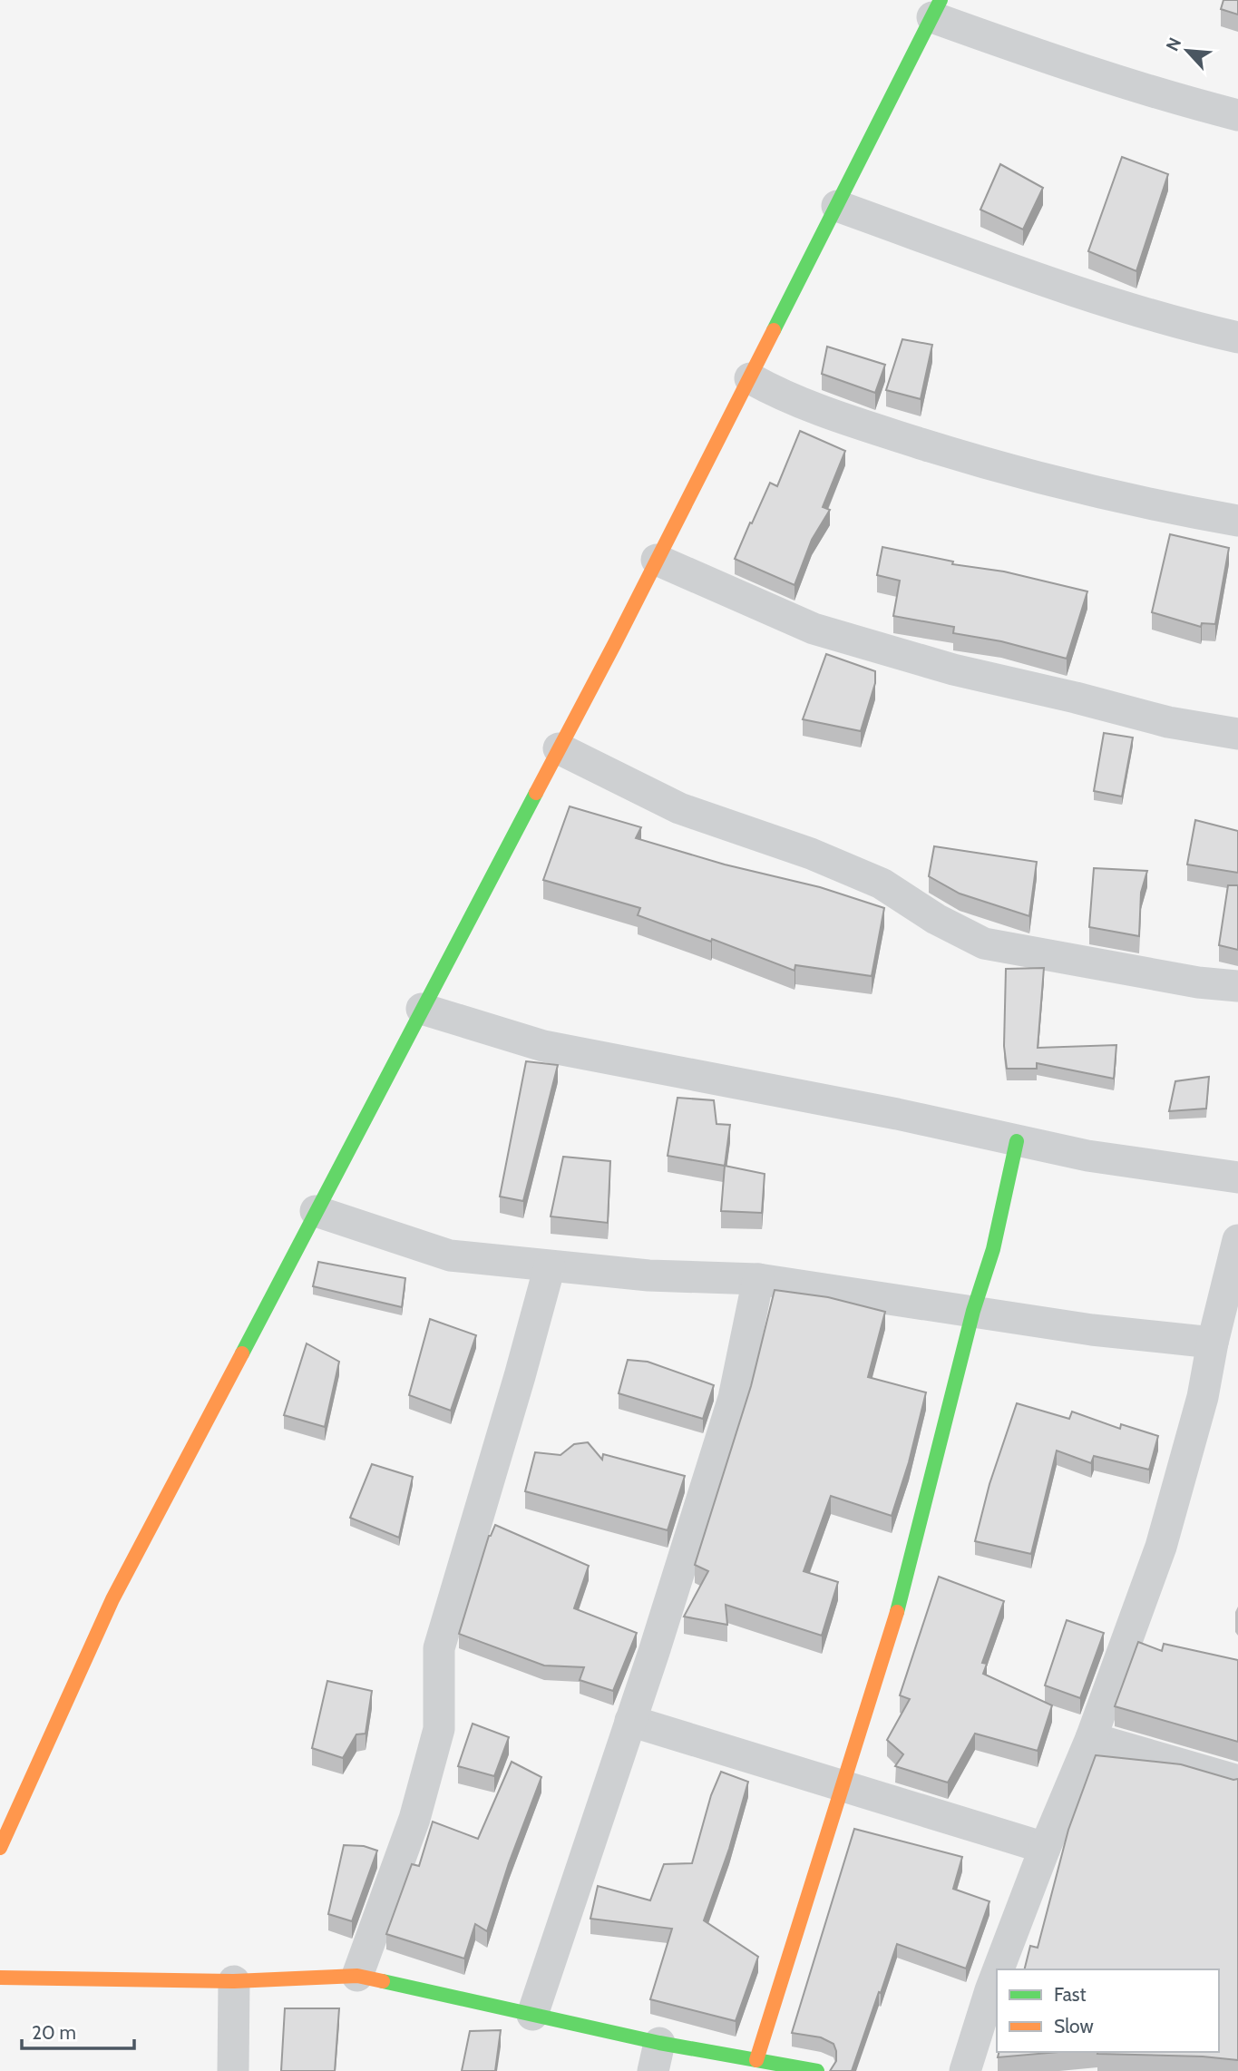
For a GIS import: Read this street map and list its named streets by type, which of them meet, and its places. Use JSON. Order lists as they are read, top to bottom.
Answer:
{
  "legend": ["Fast", "Slow"],
  "scale_bar": "20 m",
  "north": "top left"
}
